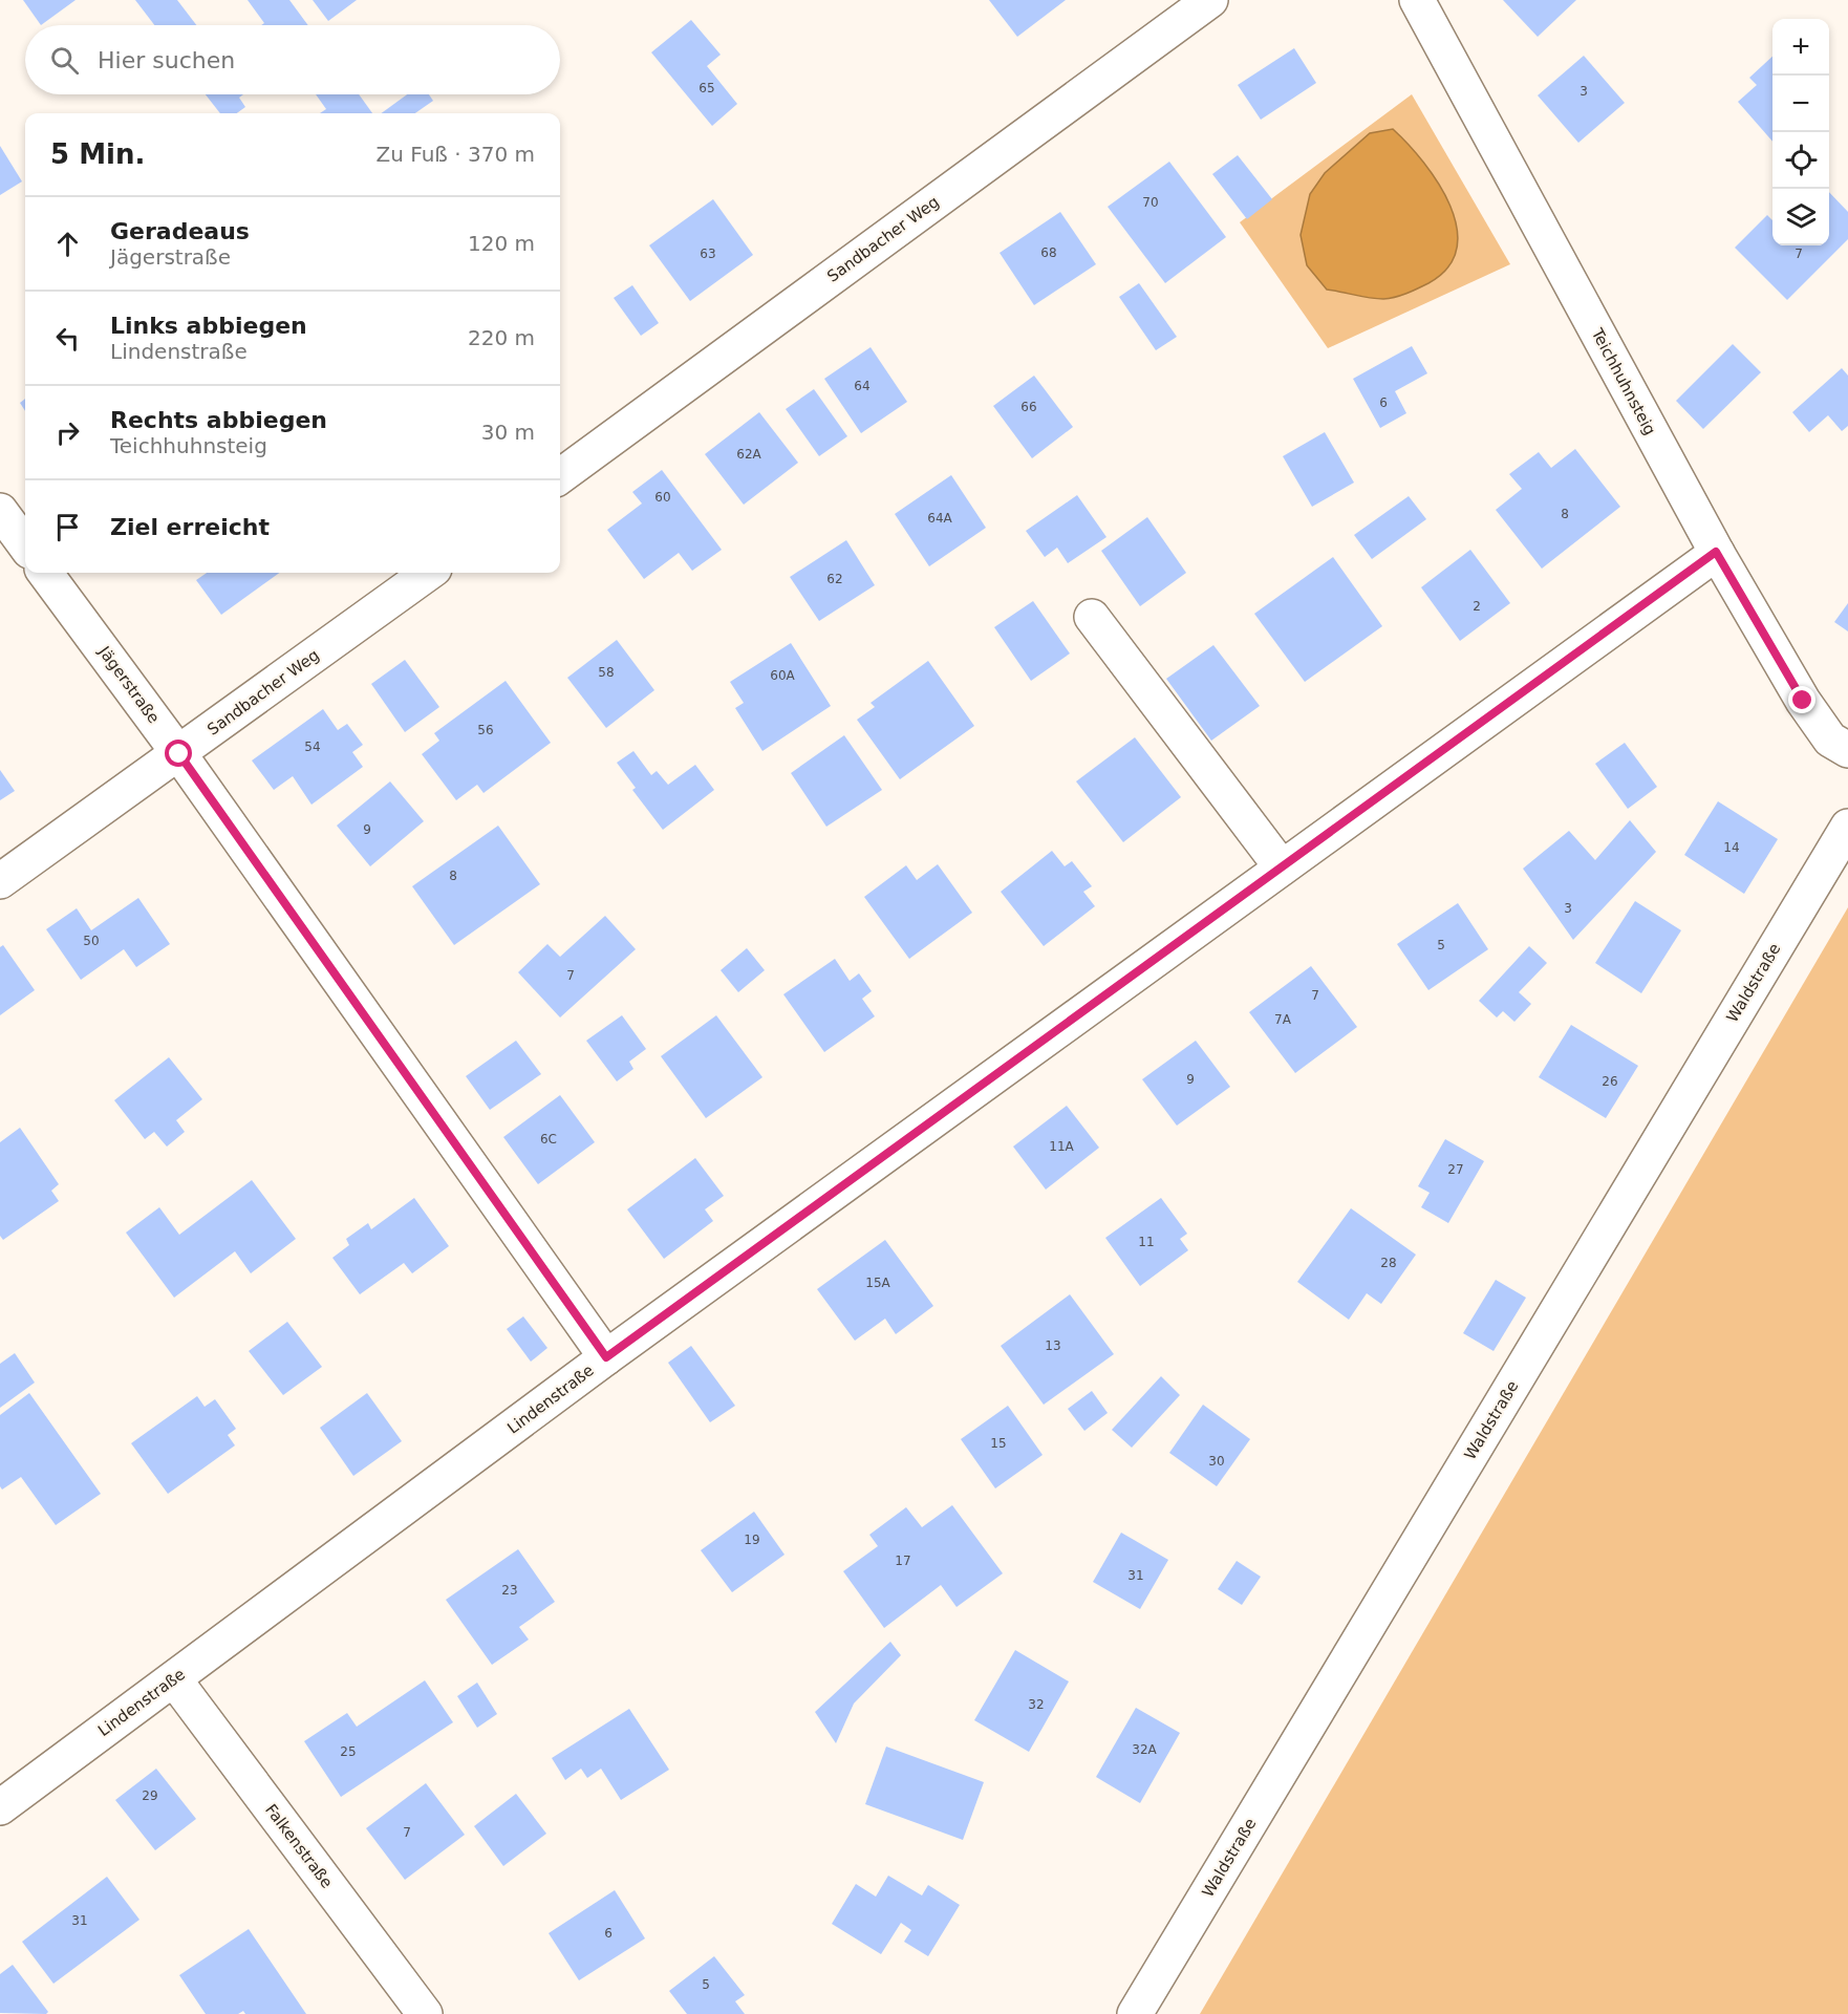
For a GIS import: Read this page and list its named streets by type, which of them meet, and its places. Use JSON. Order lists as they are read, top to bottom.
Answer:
{
  "streets": {
    "street": [
      "Sandbacher Weg",
      "Teichhuhnsteig",
      "Jägerstraße",
      "Waldstraße",
      "Lindenstraße",
      "Falkenstraße"
    ]
  },
  "crossings": [
    ["Sandbacher Weg", "Jägerstraße"],
    ["Teichhuhnsteig", "Lindenstraße"],
    ["Jägerstraße", "Lindenstraße"],
    ["Lindenstraße", "Falkenstraße"]
  ],
  "house_numbers": [
    "65",
    "3",
    "70",
    "68",
    "63",
    "7",
    "64",
    "6",
    "66",
    "62A",
    "60",
    "8",
    "64A",
    "62",
    "2",
    "58",
    "60A",
    "56",
    "54",
    "9",
    "14",
    "8",
    "3",
    "50",
    "5",
    "7",
    "7",
    "7A",
    "9",
    "26",
    "6C",
    "11A",
    "27",
    "11",
    "28",
    "15A",
    "13",
    "15",
    "30",
    "19",
    "17",
    "31",
    "23",
    "32",
    "32A",
    "25",
    "29",
    "7",
    "31",
    "6",
    "5"
  ],
  "page": {
    "map_buttons": ["+", "−"],
    "search": "Hier suchen",
    "heading": ["5 Min.", "Zu Fuß · 370 m"],
    "list": [
      ["Geradeaus", "Jägerstraße", "120 m"],
      ["Links abbiegen", "Lindenstraße", "220 m"],
      ["Rechts abbiegen", "Teichhuhnsteig", "30 m"],
      "Ziel erreicht"
    ]
  }
}
